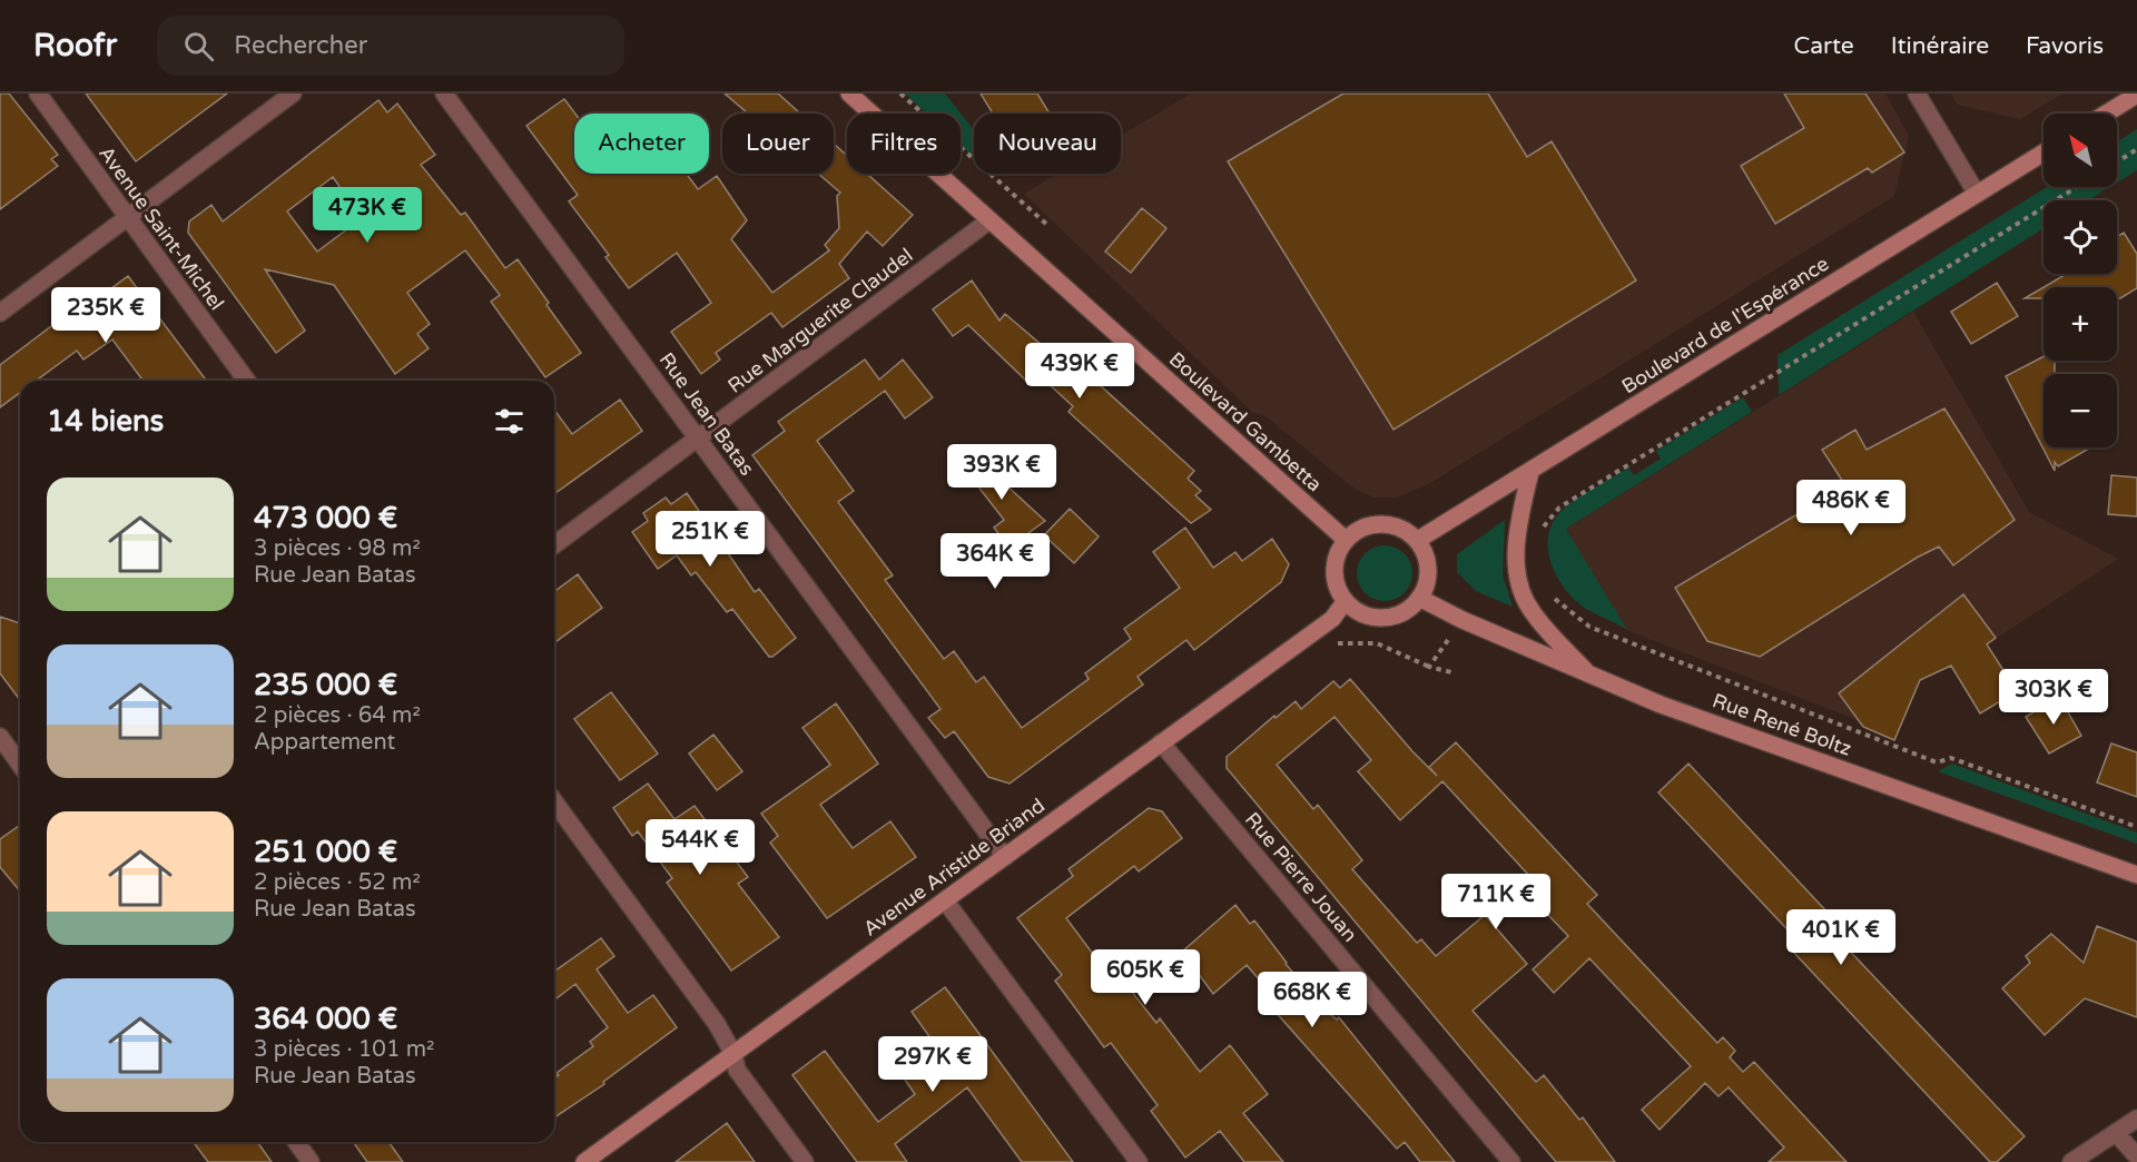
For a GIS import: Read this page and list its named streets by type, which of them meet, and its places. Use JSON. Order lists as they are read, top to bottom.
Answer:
{
  "streets": {
    "main road": [
      "Boulevard de l'Espérance",
      "Boulevard Gambetta",
      "Rue René Boltz",
      "Avenue Aristide Briand"
    ],
    "street": [
      "Avenue Saint-Michel",
      "Rue Marguerite Claudel",
      "Rue Jean Batas",
      "Rue Pierre Jouan"
    ]
  },
  "crossings": [
    ["Rue Marguerite Claudel", "Rue Jean Batas"],
    ["Rue Marguerite Claudel", "Boulevard Gambetta"],
    ["Boulevard de l'Espérance", "Boulevard Gambetta"],
    ["Boulevard de l'Espérance", "Rue René Boltz"],
    ["Boulevard de l'Espérance", "Avenue Aristide Briand"],
    ["Rue Jean Batas", "Avenue Aristide Briand"],
    ["Boulevard Gambetta", "Rue René Boltz"],
    ["Boulevard Gambetta", "Avenue Aristide Briand"],
    ["Rue René Boltz", "Avenue Aristide Briand"],
    ["Avenue Aristide Briand", "Rue Pierre Jouan"]
  ],
  "north": "top left",
  "page": {
    "header": "Roofr",
    "search": "Rechercher",
    "nav": ["Carte", "Itinéraire", "Favoris"],
    "map_buttons": ["+", "−"],
    "chip": [
      "Acheter",
      "Louer",
      "Filtres",
      "Nouveau"
    ],
    "price": [
      "473K €",
      "235K €",
      "439K €",
      "393K €",
      "486K €",
      "251K €",
      "364K €",
      "303K €",
      "544K €",
      "711K €",
      "401K €",
      "605K €",
      "668K €",
      "297K €"
    ],
    "heading": "14 biens",
    "list": [
      {
        "name": "473 000 €",
        "note": "3 pièces · 98 m² · Rue Jean Batas"
      },
      {
        "name": "235 000 €",
        "note": "2 pièces · 64 m² · Appartement"
      },
      {
        "name": "251 000 €",
        "note": "2 pièces · 52 m² · Rue Jean Batas"
      },
      {
        "name": "364 000 €",
        "note": "3 pièces · 101 m² · Rue Jean Batas"
      }
    ]
  }
}
